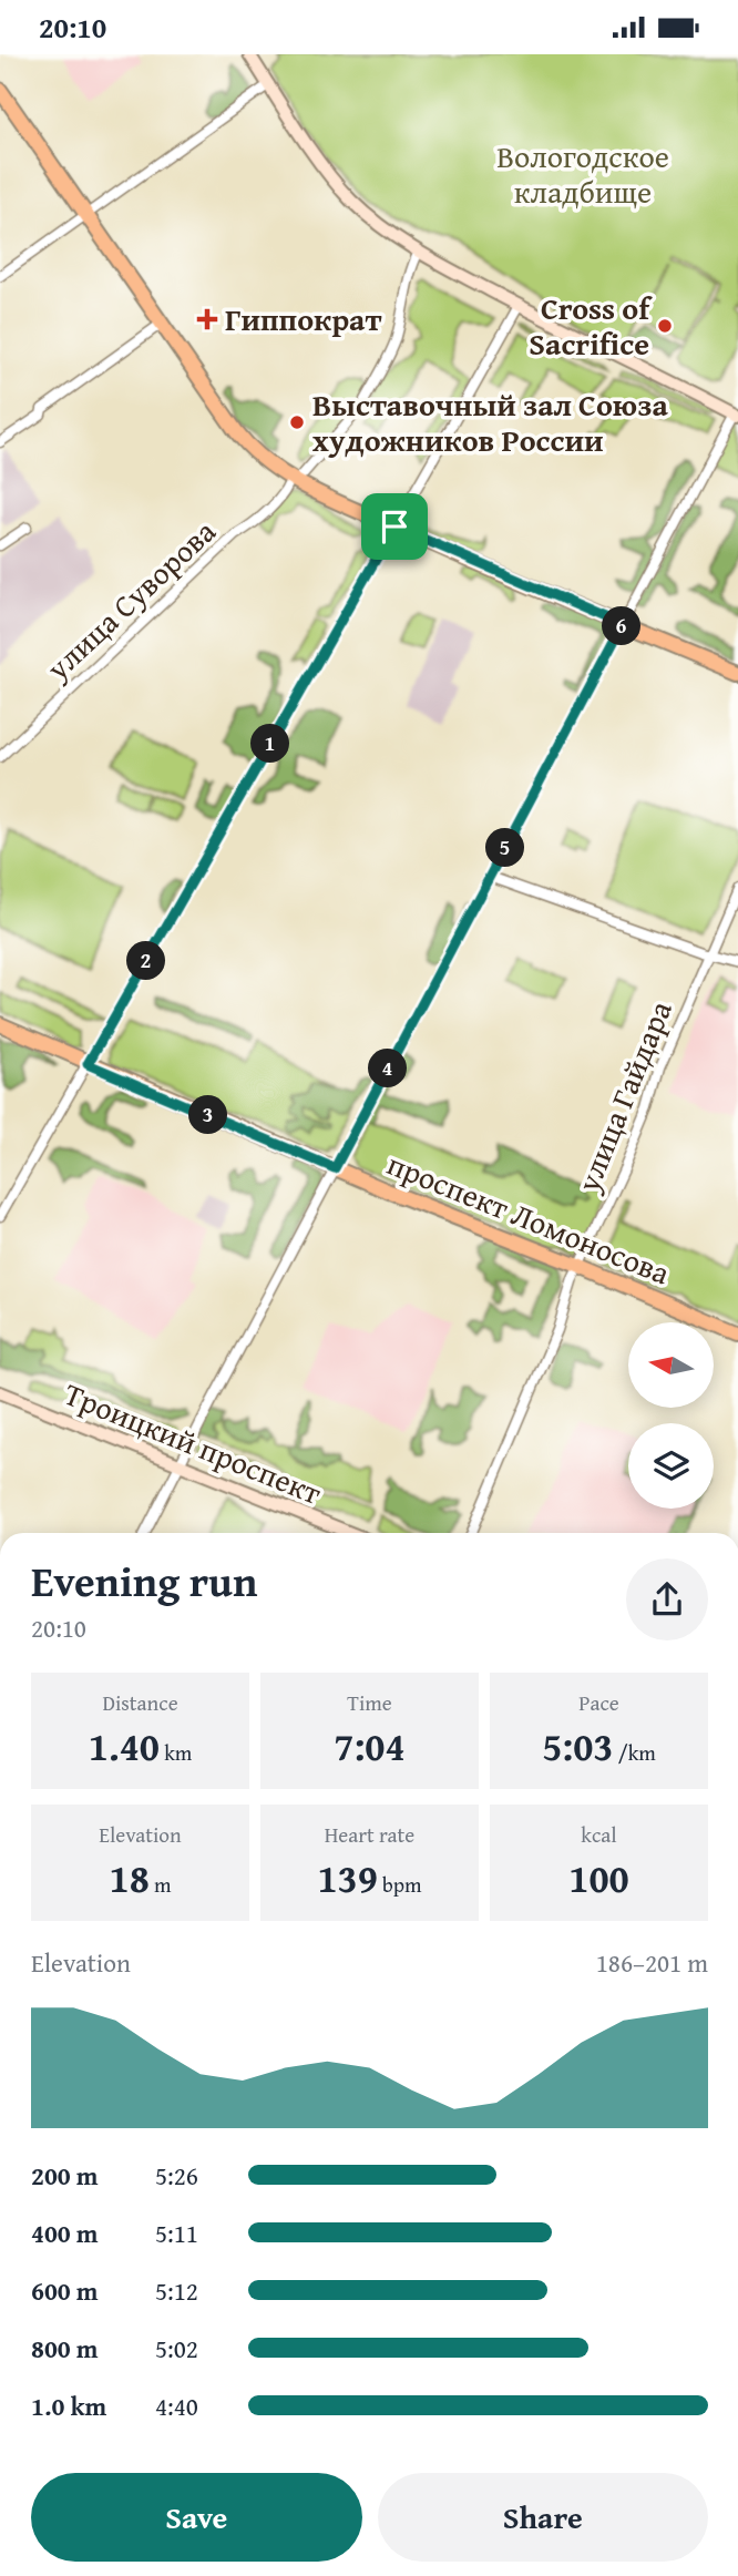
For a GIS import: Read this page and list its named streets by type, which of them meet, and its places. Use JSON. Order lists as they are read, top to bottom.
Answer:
{
  "streets": {
    "main road": ["проспект Ломоносова", "Троицкий проспект"],
    "street": ["улица Суворова", "улица Гайдара"]
  },
  "crossings": [
    ["улица Гайдара", "проспект Ломоносова"]
  ],
  "parks": ["Вологодское кладбище"],
  "places": {
    "health": ["Гиппократ"],
    "other": ["Cross of Sacrifice", "Выставочный зал Союза художников России"]
  },
  "north": "left",
  "page": {
    "status": "20:10",
    "pins": [
      "6",
      "1",
      "5",
      "2",
      "4",
      "3"
    ],
    "heading": ["Evening run", "20:10"],
    "stats": [
      ["Distance", "1.40 km"],
      ["Time", "7:04"],
      ["Pace", "5:03 /km"],
      ["Elevation", "18 m"],
      ["Heart rate", "139 bpm"],
      ["kcal", "100"]
    ],
    "chart": ["Elevation", "186–201 m"],
    "list": [
      {
        "name": "200 m",
        "note": "5:26"
      },
      {
        "name": "400 m",
        "note": "5:11"
      },
      {
        "name": "600 m",
        "note": "5:12"
      },
      {
        "name": "800 m",
        "note": "5:02"
      },
      {
        "name": "1.0 km",
        "note": "4:40"
      }
    ],
    "buttons": ["Save", "Share"]
  }
}
